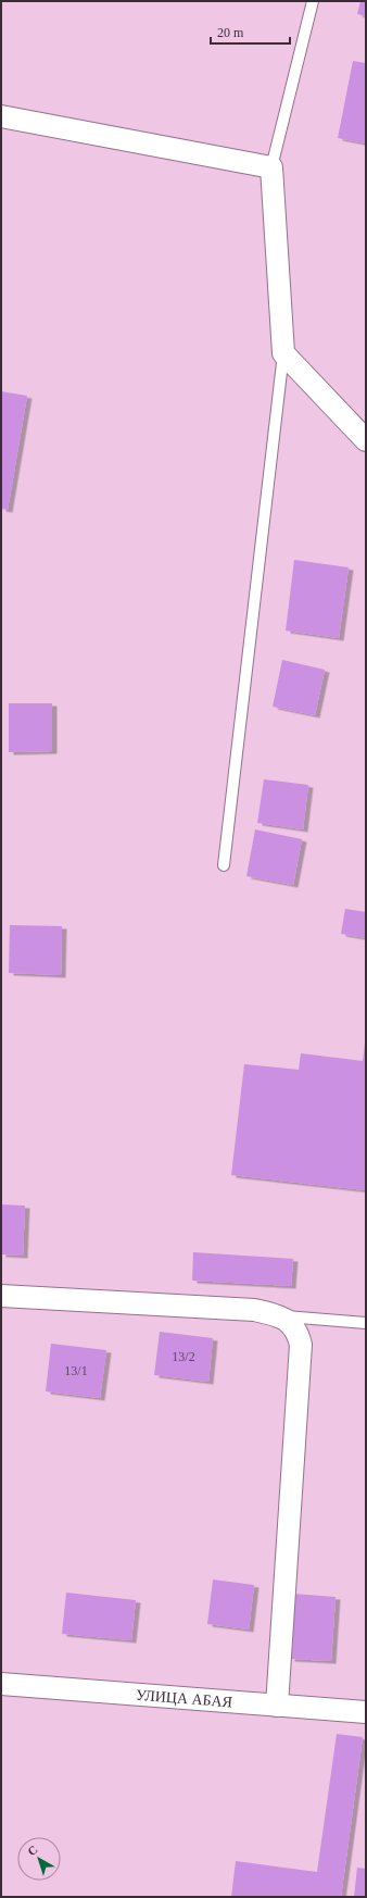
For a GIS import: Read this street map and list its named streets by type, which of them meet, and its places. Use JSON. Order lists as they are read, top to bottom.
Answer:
{
  "streets": {
    "street": ["УЛИЦА АБАЯ"]
  },
  "house_numbers": ["13/2", "13/1"],
  "scale_bar": "20 m",
  "north": "top left"
}
